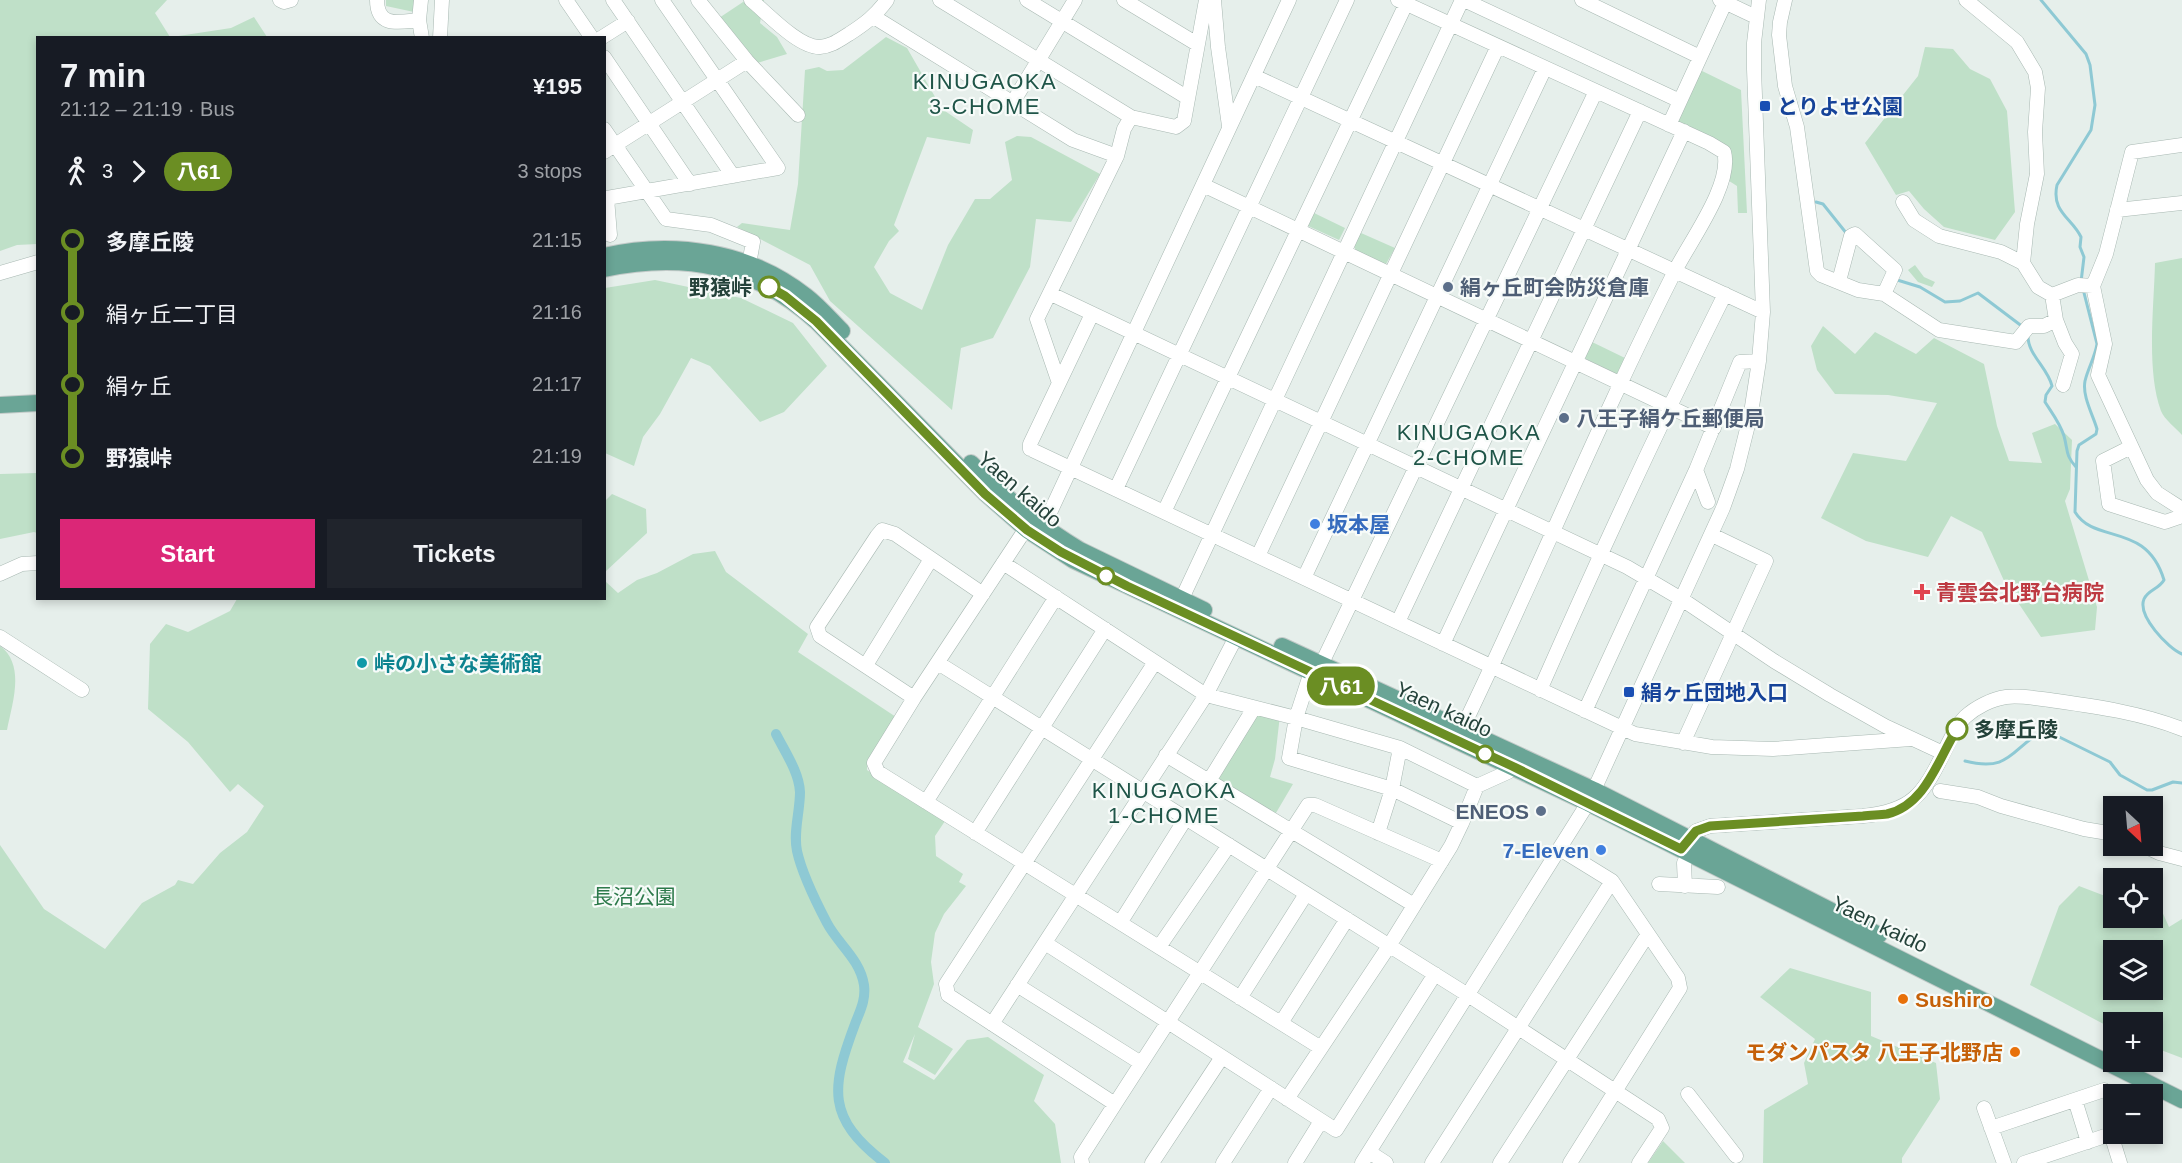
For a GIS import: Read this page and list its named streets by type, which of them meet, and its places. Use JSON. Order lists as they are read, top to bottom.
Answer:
{
  "streets": {
    "main road": ["Yaen kaido"]
  },
  "districts": ["KINUGAOKA 3-CHOME", "KINUGAOKA 2-CHOME", "KINUGAOKA 1-CHOME"],
  "parks": ["長沼公園"],
  "places": {
    "transit": ["とりよせ公園", "絹ヶ丘団地入口"],
    "other": [
      "野猿峠",
      "絹ヶ丘町会防災倉庫",
      "八王子絹ケ丘郵便局",
      "坂本屋",
      "峠の小さな美術館",
      "多摩丘陵",
      "ENEOS",
      "7-Eleven",
      "Sushiro",
      "モダンパスタ 八王子北野店"
    ],
    "health": ["青雲会北野台病院"]
  },
  "lines": ["bus line 八61"],
  "north": "bottom right",
  "page": {
    "on_map": "八61",
    "heading": ["7 min", "21:12 – 21:19 · Bus", "¥195"],
    "legs": ["3", "八61", "3 stops"],
    "list": [
      {
        "name": "多摩丘陵",
        "value": "21:15"
      },
      {
        "name": "絹ヶ丘二丁目",
        "value": "21:16"
      },
      {
        "name": "絹ヶ丘",
        "value": "21:17"
      },
      {
        "name": "野猿峠",
        "value": "21:19"
      }
    ],
    "buttons": ["Start", "Tickets"],
    "map_buttons": ["+", "−"]
  }
}
